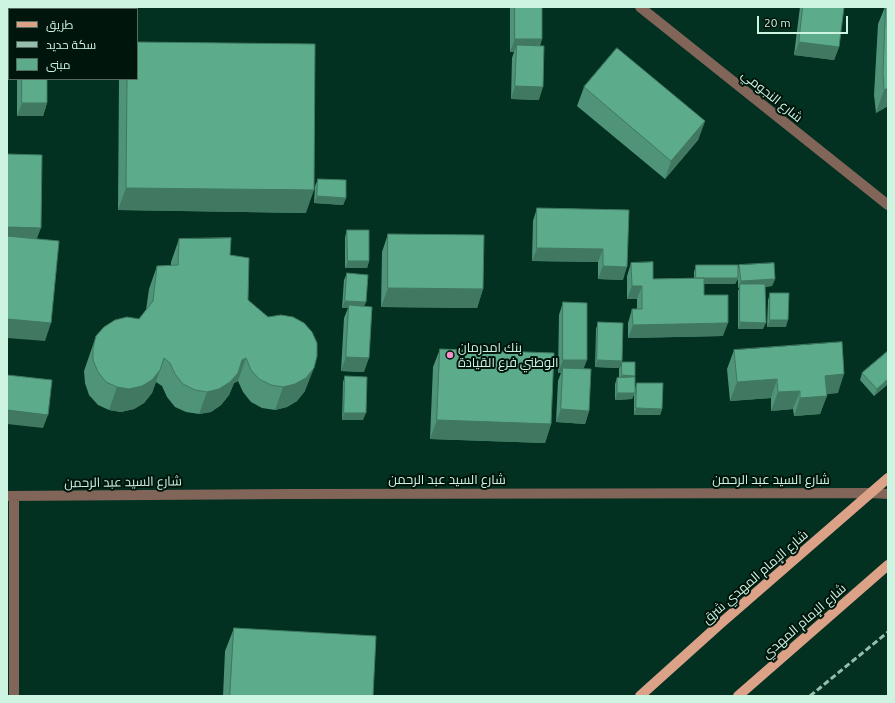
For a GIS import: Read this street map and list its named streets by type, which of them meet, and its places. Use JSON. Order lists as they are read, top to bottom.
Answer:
{
  "streets": {
    "main road": ["شارع الإمام المهدي شرق", "شارع الإمام المهدي"],
    "street": ["شارع النجومي", "شارع السيد عبد الرحمن"]
  },
  "crossings": [
    ["شارع السيد عبد الرحمن", "شارع الإمام المهدي شرق"]
  ],
  "places": ["بنك امدرمان الوطني فرع القيادة"],
  "legend": ["طريق", "سكة حديد", "مبنى"],
  "scale_bar": "20 m"
}
